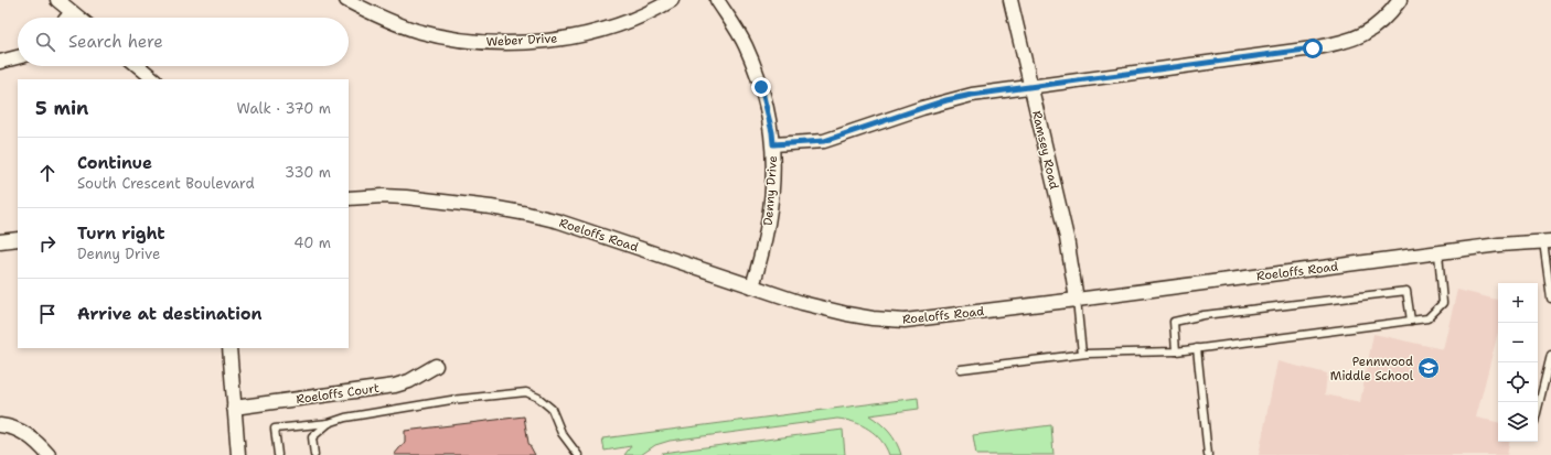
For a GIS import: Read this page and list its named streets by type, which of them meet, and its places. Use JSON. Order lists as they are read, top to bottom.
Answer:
{
  "streets": {
    "street": [
      "Weber Drive",
      "Ramsey Road",
      "Denny Drive",
      "Roeloffs Road",
      "Roeloffs Court"
    ]
  },
  "crossings": [
    ["Ramsey Road", "Roeloffs Road"],
    ["Denny Drive", "Roeloffs Road"]
  ],
  "places": {
    "school or university": ["Pennwood Middle School"]
  },
  "page": {
    "search": "Search here",
    "heading": ["5 min", "Walk · 370 m"],
    "list": [
      ["Continue", "South Crescent Boulevard", "330 m"],
      ["Turn right", "Denny Drive", "40 m"],
      "Arrive at destination"
    ],
    "map_buttons": ["+", "−"]
  }
}
